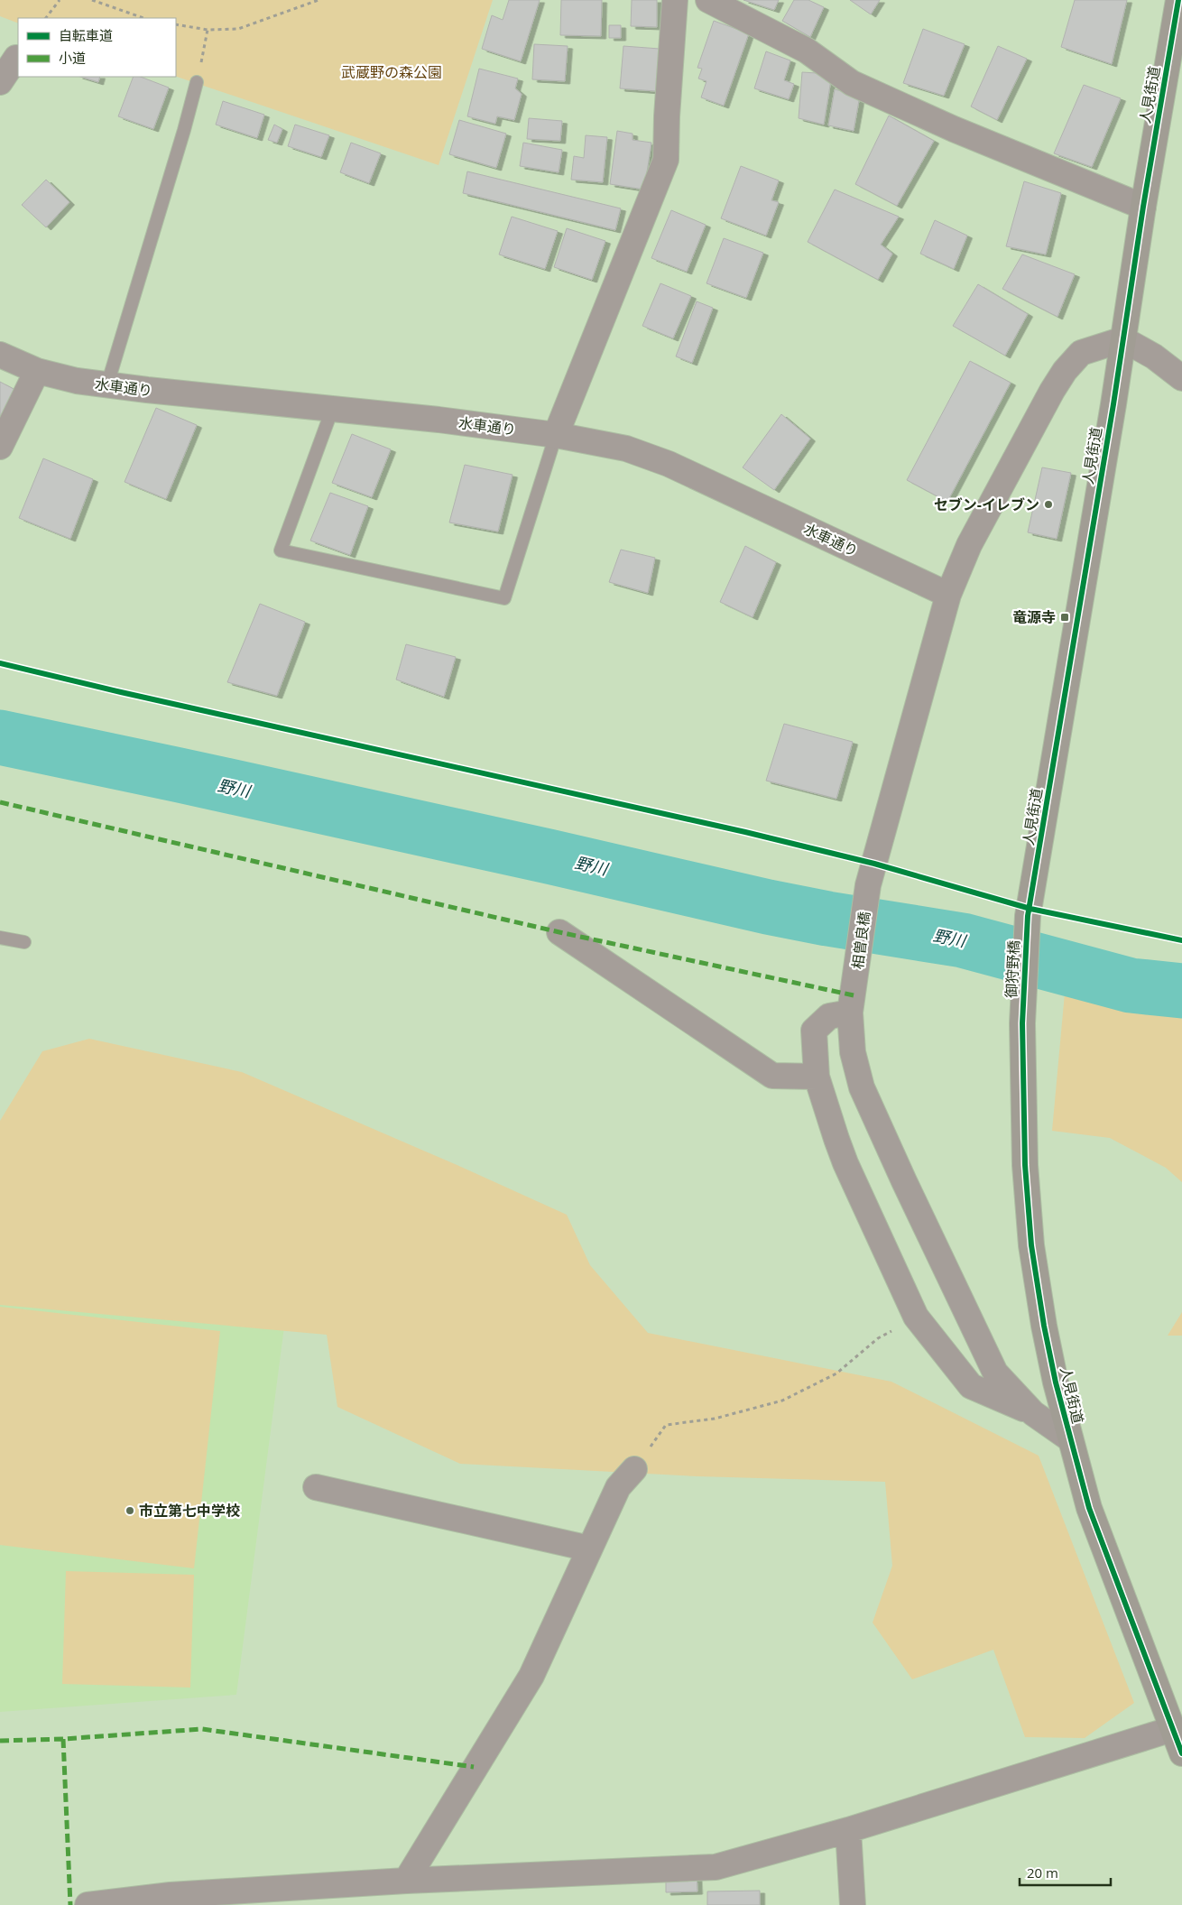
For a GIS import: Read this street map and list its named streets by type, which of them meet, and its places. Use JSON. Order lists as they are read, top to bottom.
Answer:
{
  "streets": {
    "main road": ["人見街道", "御狩野橋"],
    "street": ["水車通り", "相曽良橋"]
  },
  "crossings": [
    ["人見街道", "相曽良橋"],
    ["人見街道", "御狩野橋"],
    ["水車通り", "相曽良橋"]
  ],
  "water": ["野川"],
  "parks": ["武蔵野の森公園"],
  "places": {
    "other": ["セブン-イレブン", "市立第七中学校"],
    "transit": ["竜源寺"]
  },
  "legend": ["自転車道", "小道"],
  "scale_bar": "20 m"
}
